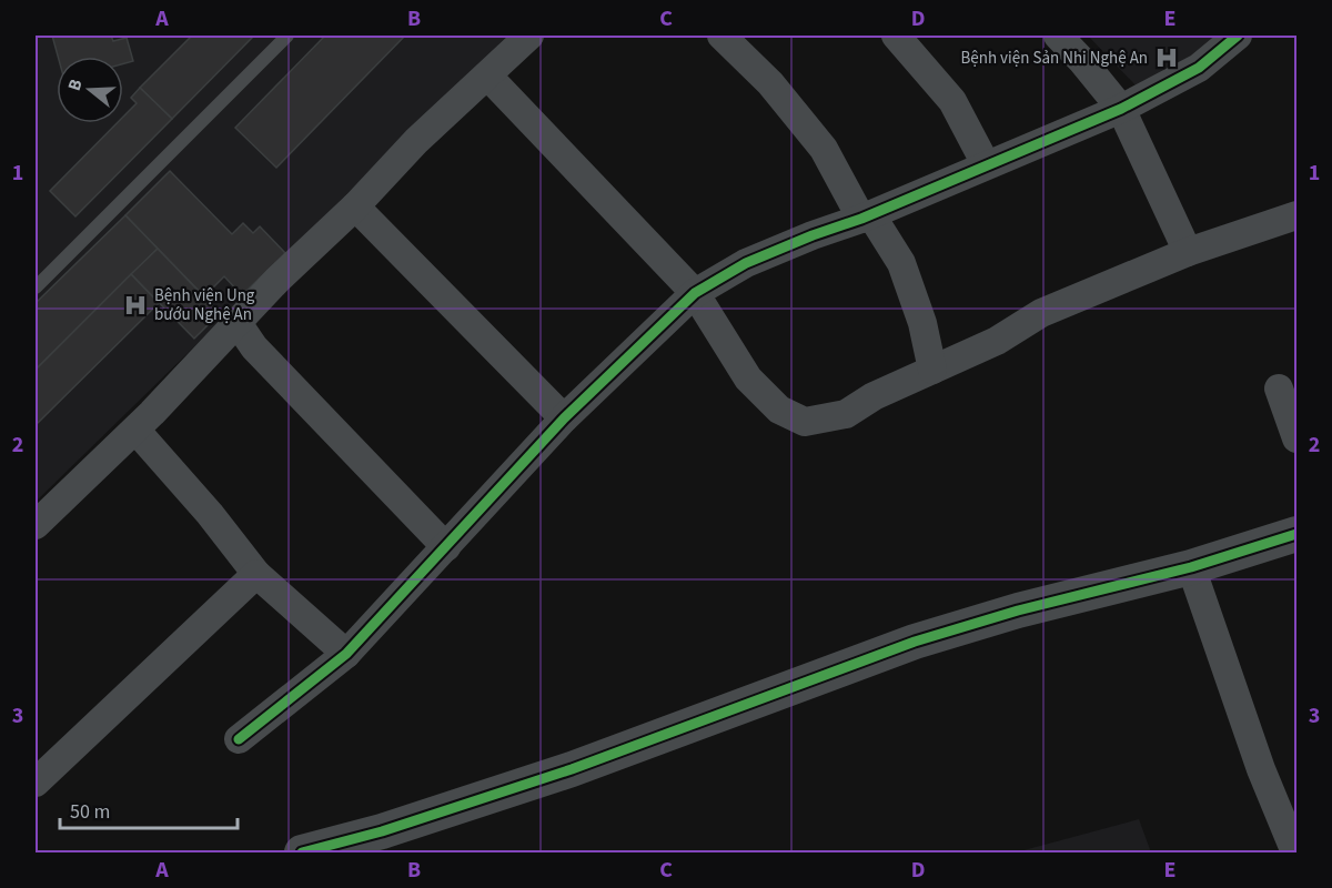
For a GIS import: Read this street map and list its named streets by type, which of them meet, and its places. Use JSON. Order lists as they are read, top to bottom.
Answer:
{
  "places": {
    "hospital": ["Bệnh viện Sản Nhi Nghệ An", "Bệnh viện Ung bướu Nghệ An"]
  },
  "scale_bar": "50 m",
  "north": "left",
  "grid": {
    "columns": [
      "A",
      "B",
      "C",
      "D",
      "E"
    ],
    "rows": ["1", "2", "3"]
  }
}
